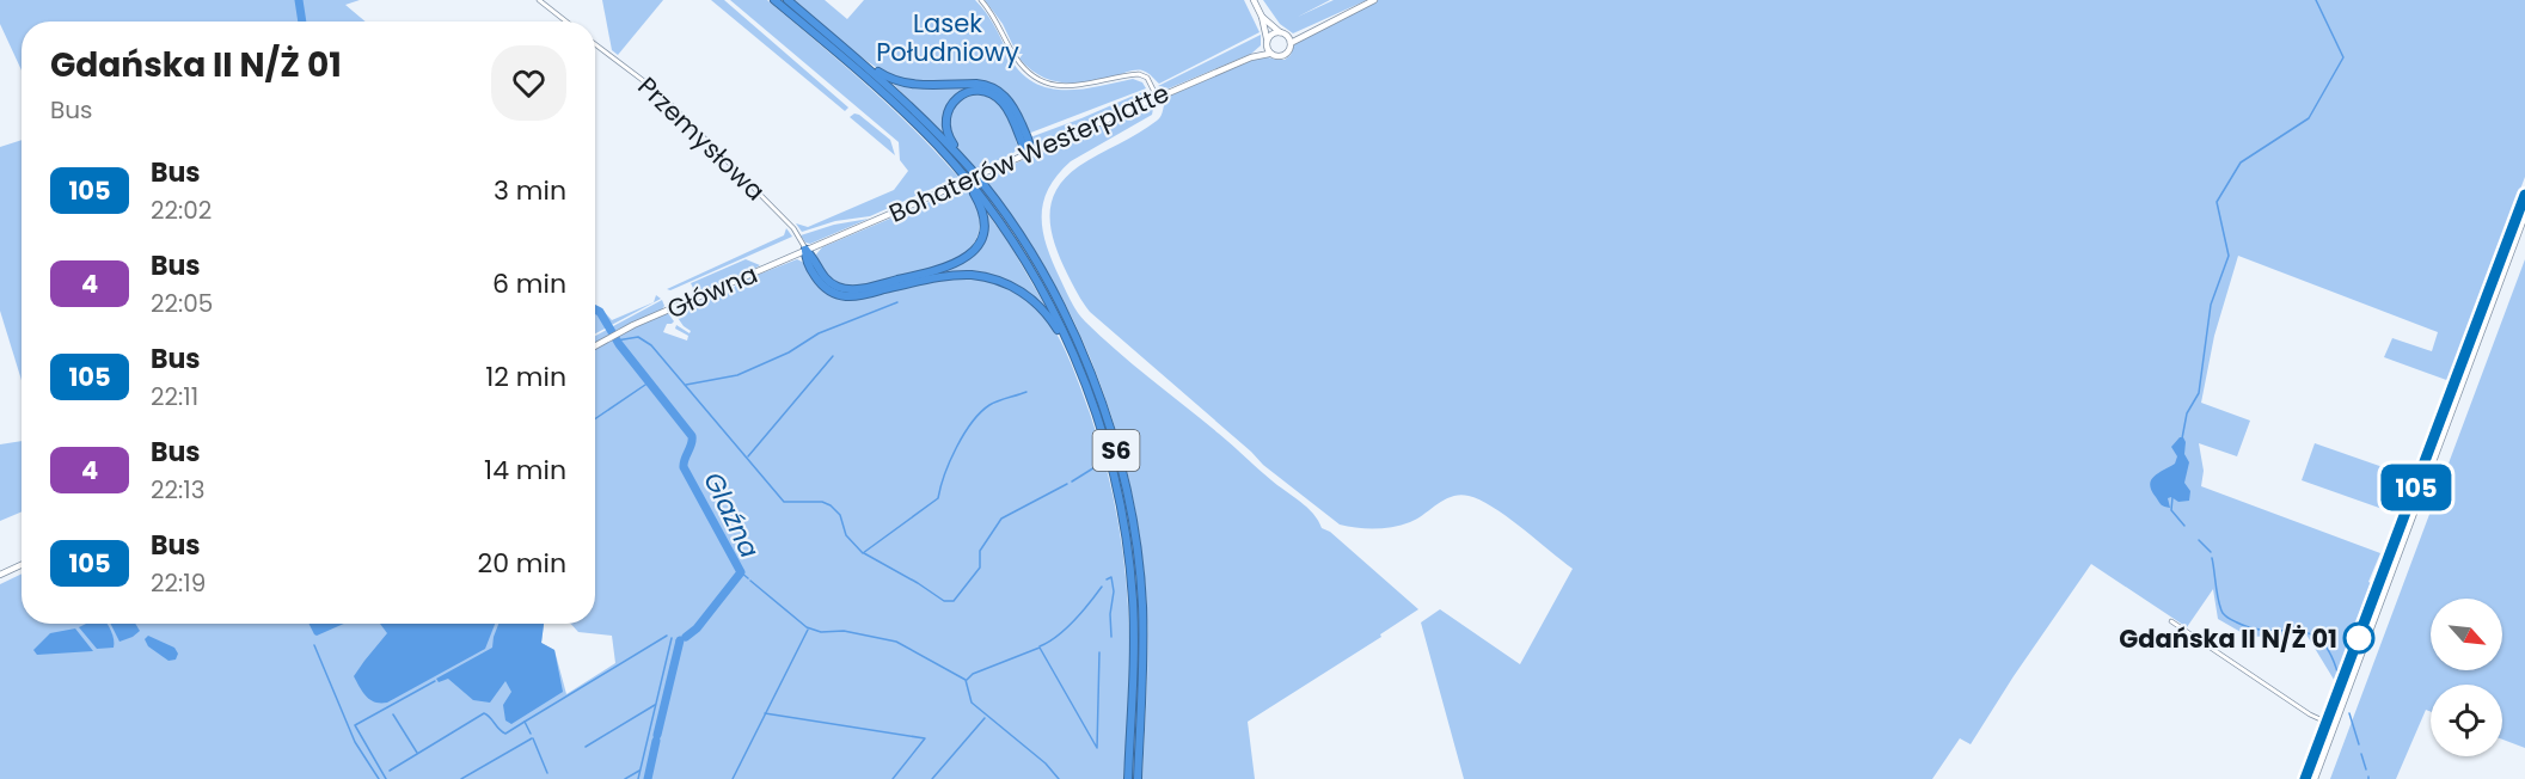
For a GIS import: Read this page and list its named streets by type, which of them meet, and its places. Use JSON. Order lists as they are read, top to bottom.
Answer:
{
  "streets": {
    "highway": ["S6"],
    "main road": ["Bohaterów Westerplatte", "Główna"],
    "street": ["Przemysłowa"]
  },
  "crossings": [
    ["Przemysłowa", "Bohaterów Westerplatte"],
    ["Przemysłowa", "Główna"],
    ["Bohaterów Westerplatte", "Główna"]
  ],
  "water": ["Glaźna"],
  "parks": ["Lasek Południowy"],
  "places": ["Gdańska II N/Ż 01"],
  "lines": ["bus line 105"],
  "north": "bottom right",
  "page": {
    "on_map": "105",
    "heading": ["Gdańska II N/Ż 01", "Bus"],
    "list": [
      {
        "mark": "105",
        "name": "Bus",
        "note": "22:02",
        "value": "3 min"
      },
      {
        "mark": "4",
        "name": "Bus",
        "note": "22:05",
        "value": "6 min"
      },
      {
        "mark": "105",
        "name": "Bus",
        "note": "22:11",
        "value": "12 min"
      },
      {
        "mark": "4",
        "name": "Bus",
        "note": "22:13",
        "value": "14 min"
      },
      {
        "mark": "105",
        "name": "Bus",
        "note": "22:19",
        "value": "20 min"
      }
    ]
  }
}
